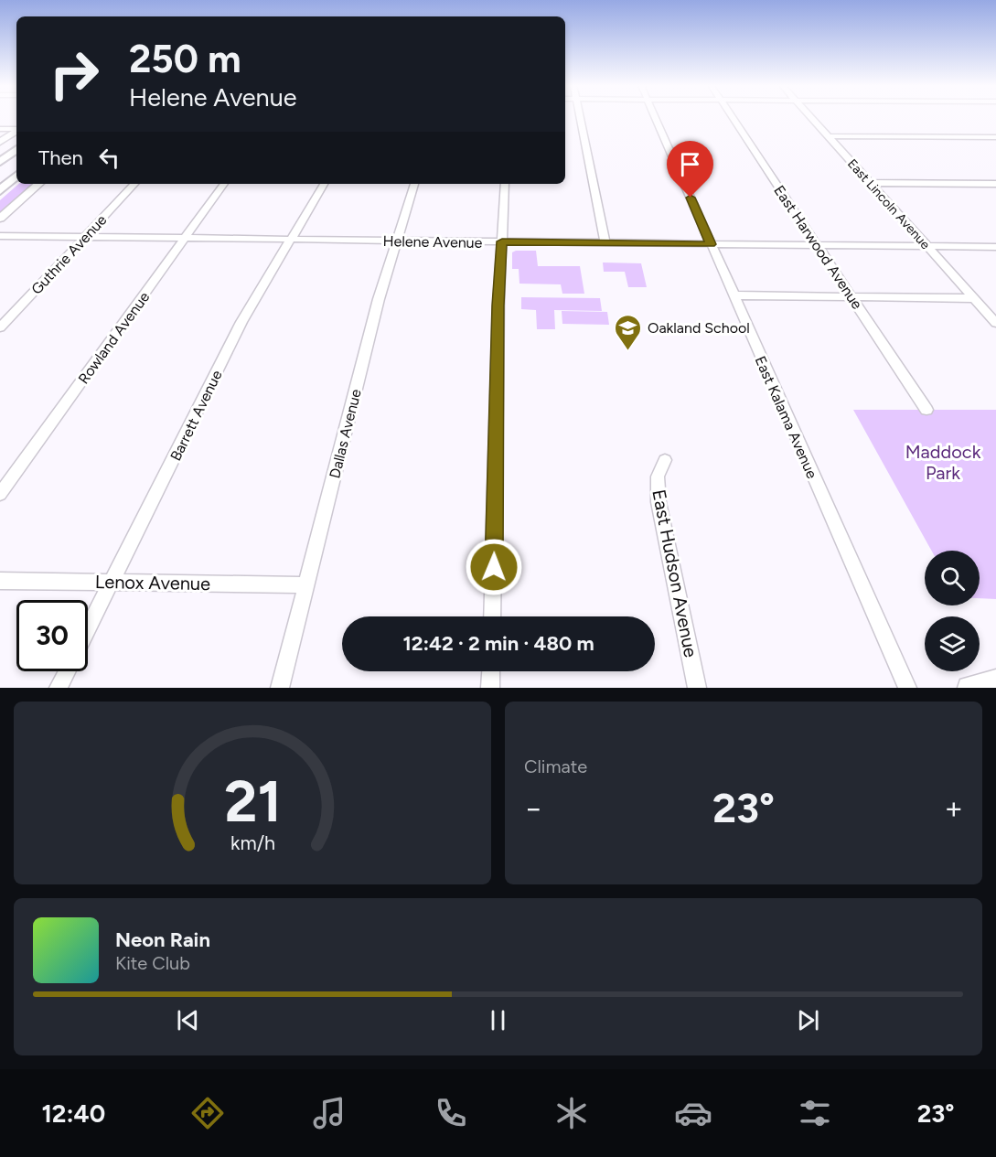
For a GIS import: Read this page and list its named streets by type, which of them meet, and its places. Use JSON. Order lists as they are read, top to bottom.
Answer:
{
  "streets": {
    "street": [
      "East Lincoln Avenue",
      "Helene Avenue",
      "East Harwood Avenue",
      "Guthrie Avenue",
      "Rowland Avenue",
      "Barrett Avenue",
      "East Kalama Avenue",
      "Dallas Avenue",
      "East Hudson Avenue",
      "Lenox Avenue"
    ]
  },
  "crossings": [
    ["East Lincoln Avenue", "Helene Avenue"],
    ["Helene Avenue", "East Harwood Avenue"],
    ["Helene Avenue", "Guthrie Avenue"],
    ["Helene Avenue", "Rowland Avenue"],
    ["Helene Avenue", "Barrett Avenue"],
    ["Helene Avenue", "East Kalama Avenue"],
    ["Helene Avenue", "Dallas Avenue"],
    ["Barrett Avenue", "Lenox Avenue"],
    ["Dallas Avenue", "Lenox Avenue"]
  ],
  "parks": ["Maddock Park"],
  "places": {
    "school or university": ["Oakland School"]
  },
  "page": {
    "turn": ["250 m", "Helene Avenue"],
    "then": "Then",
    "limit": "30",
    "trip": "12:42 · 2 min · 480 m",
    "tile": "Climate",
    "heat": ["−", "23°", "+"],
    "song": ["Neon Rain", "Kite Club"],
    "tabs": ["12:40", "23°"],
    "gauge": ["21", "km/h"]
  }
}
